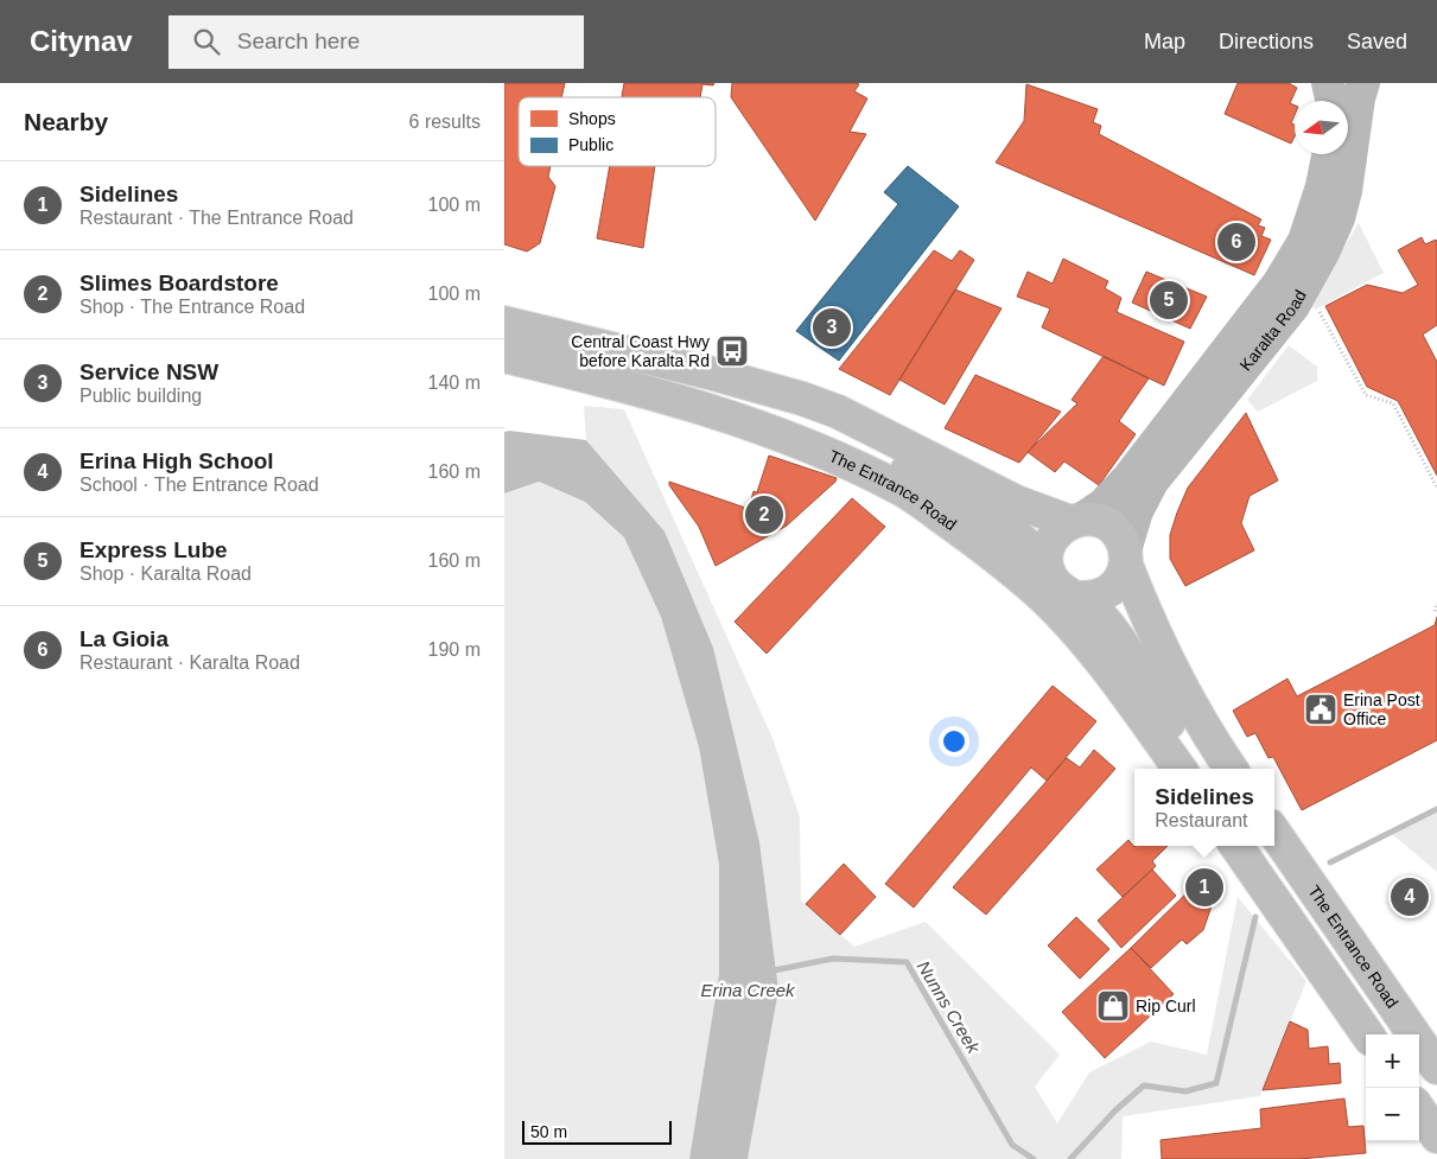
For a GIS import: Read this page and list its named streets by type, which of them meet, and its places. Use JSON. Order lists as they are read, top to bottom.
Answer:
{
  "streets": {
    "highway": ["The Entrance Road"],
    "street": ["Karalta Road"]
  },
  "water": ["Erina Creek", "Nunns Creek"],
  "places": {
    "bus stop": ["Central Coast Hwy before Karalta Rd"],
    "public building": ["Erina Post Office"],
    "shop": ["Rip Curl"]
  },
  "legend": ["Shops", "Public"],
  "scale_bar": "50 m",
  "north": "left",
  "page": {
    "header": "Citynav",
    "search": "Search here",
    "nav": ["Map", "Directions", "Saved"],
    "heading": ["Nearby", "6 results"],
    "list": [
      {
        "mark": "1",
        "name": "Sidelines",
        "note": "Restaurant · The Entrance Road",
        "value": "100 m"
      },
      {
        "mark": "2",
        "name": "Slimes Boardstore",
        "note": "Shop · The Entrance Road",
        "value": "100 m"
      },
      {
        "mark": "3",
        "name": "Service NSW",
        "note": "Public building",
        "value": "140 m"
      },
      {
        "mark": "4",
        "name": "Erina High School",
        "note": "School · The Entrance Road",
        "value": "160 m"
      },
      {
        "mark": "5",
        "name": "Express Lube",
        "note": "Shop · Karalta Road",
        "value": "160 m"
      },
      {
        "mark": "6",
        "name": "La Gioia",
        "note": "Restaurant · Karalta Road",
        "value": "190 m"
      }
    ],
    "pins": [
      "6",
      "5",
      "3",
      "2",
      "1",
      "4"
    ],
    "popup": ["Sidelines", "Restaurant"],
    "map_buttons": ["+", "−"],
    "scale": "50 m"
  }
}
